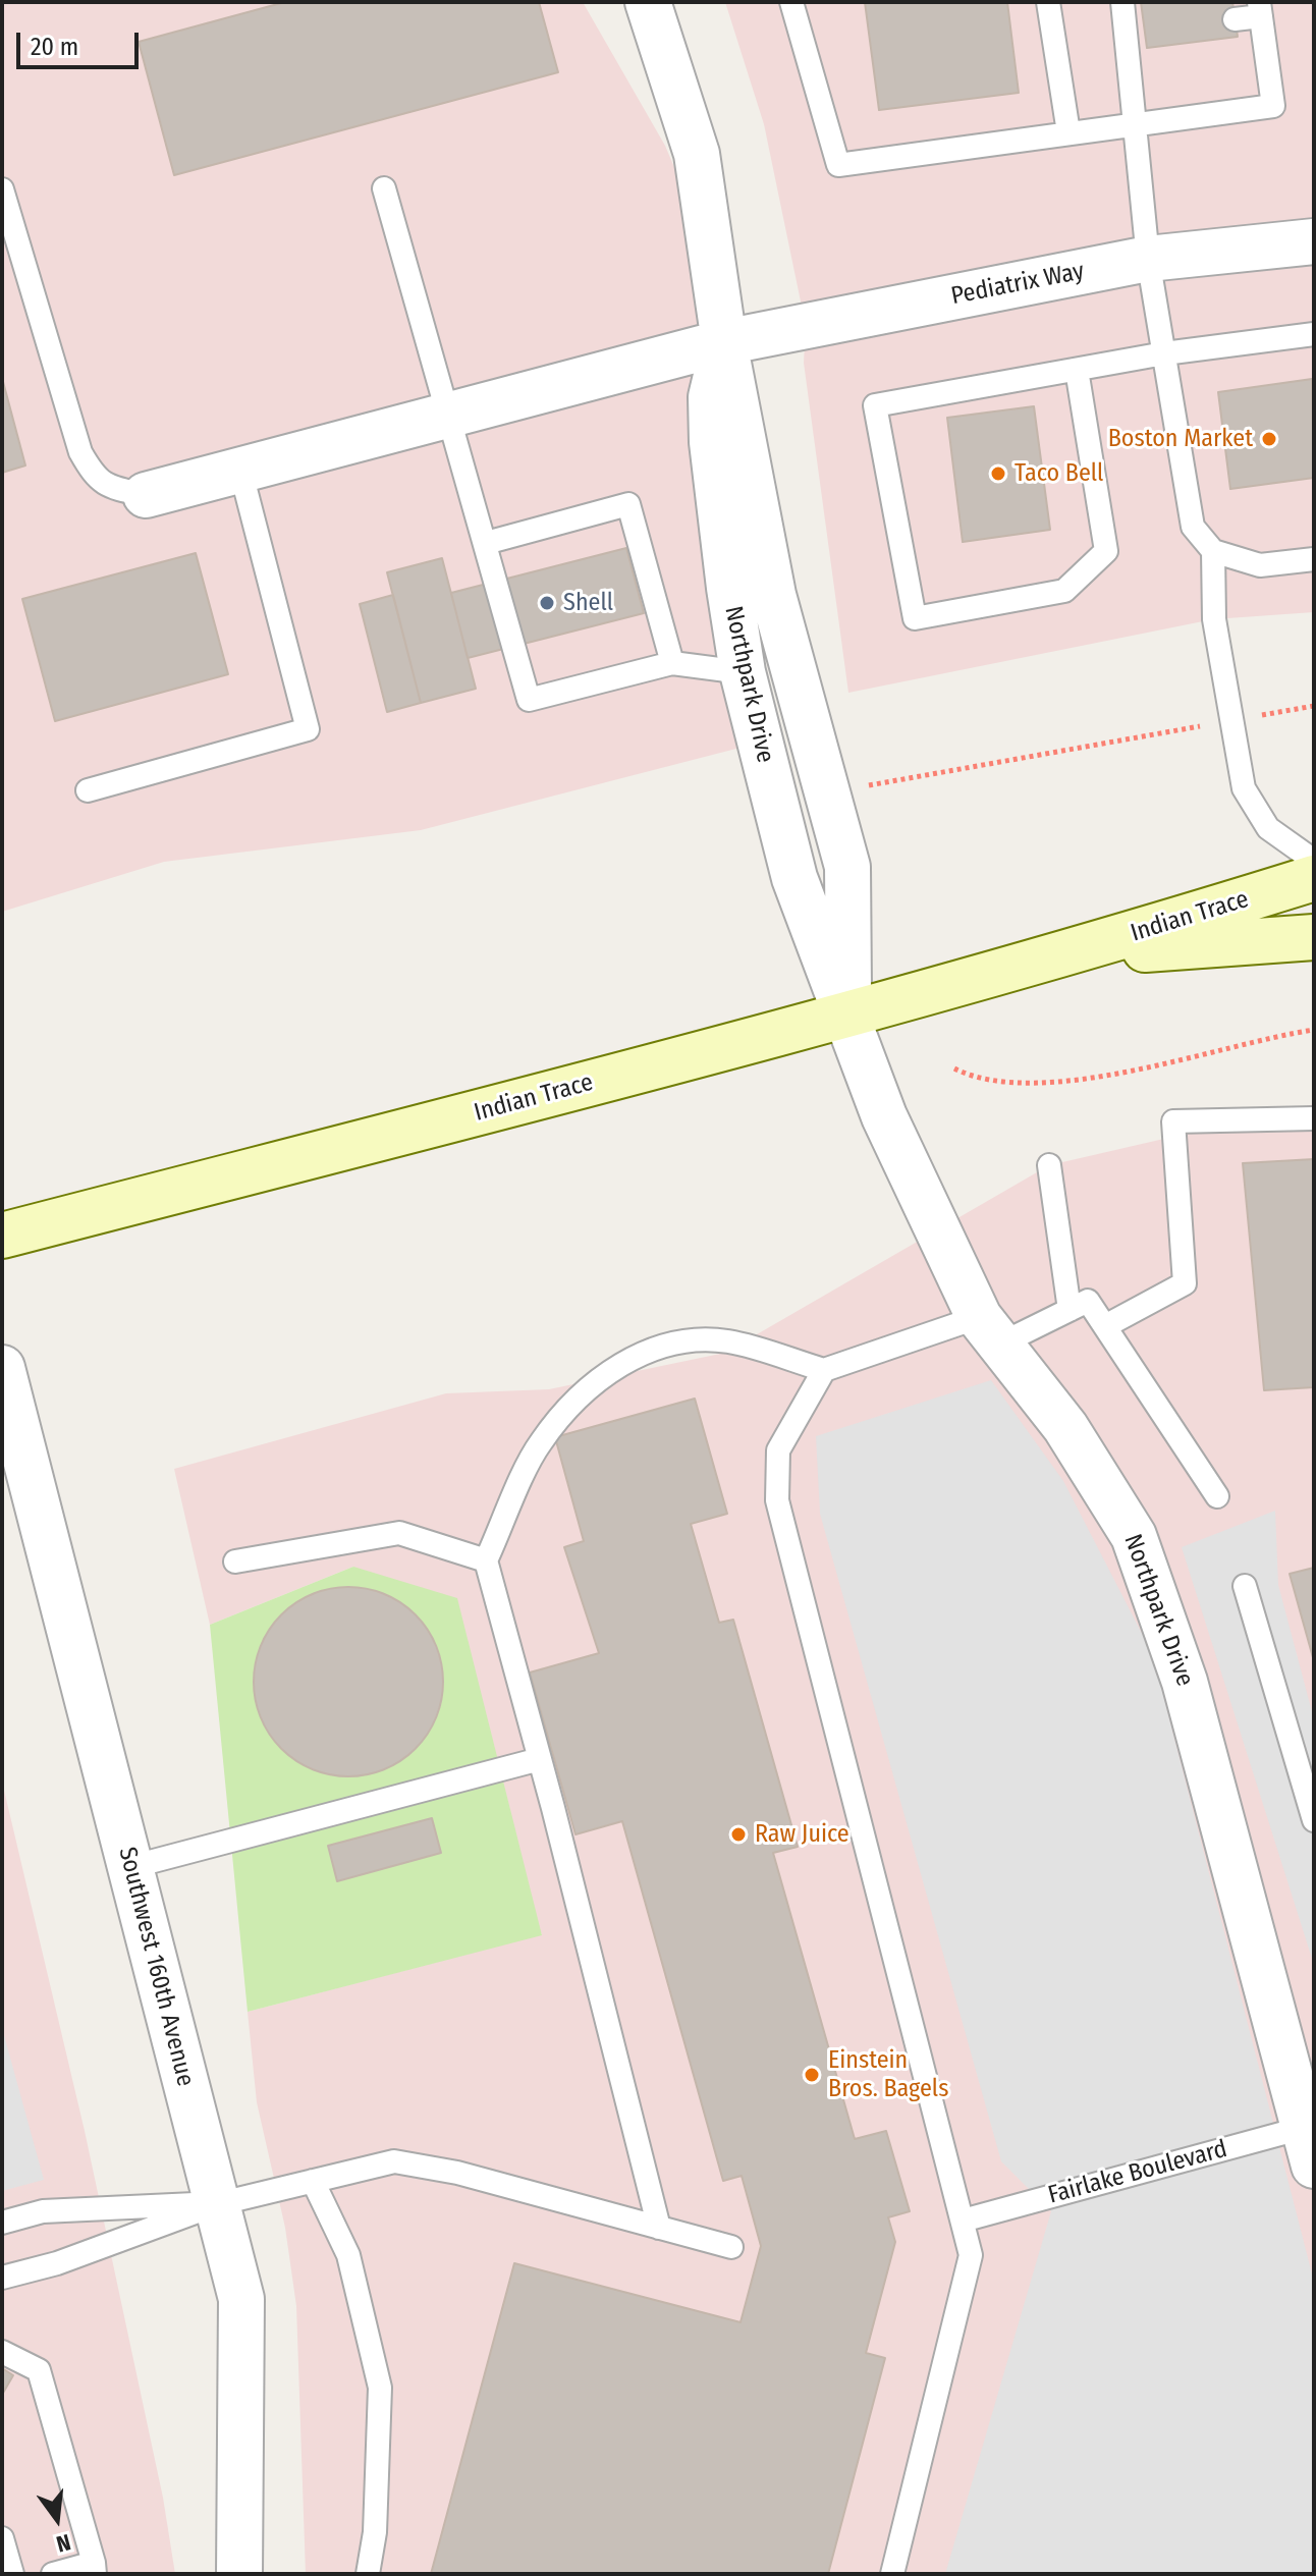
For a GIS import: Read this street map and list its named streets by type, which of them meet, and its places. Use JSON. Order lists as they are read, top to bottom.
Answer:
{
  "streets": {
    "street": [
      "Pediatrix Way",
      "Northpark Drive",
      "Indian Trace",
      "Southwest 160th Avenue"
    ],
    "lane": ["Fairlake Boulevard"]
  },
  "crossings": [
    ["Pediatrix Way", "Northpark Drive"],
    ["Northpark Drive", "Indian Trace"],
    ["Northpark Drive", "Fairlake Boulevard"]
  ],
  "places": [
    "Boston Market",
    "Taco Bell",
    "Shell",
    "Raw Juice",
    "Einstein Bros. Bagels"
  ],
  "scale_bar": "20 m",
  "north": "bottom"
}
